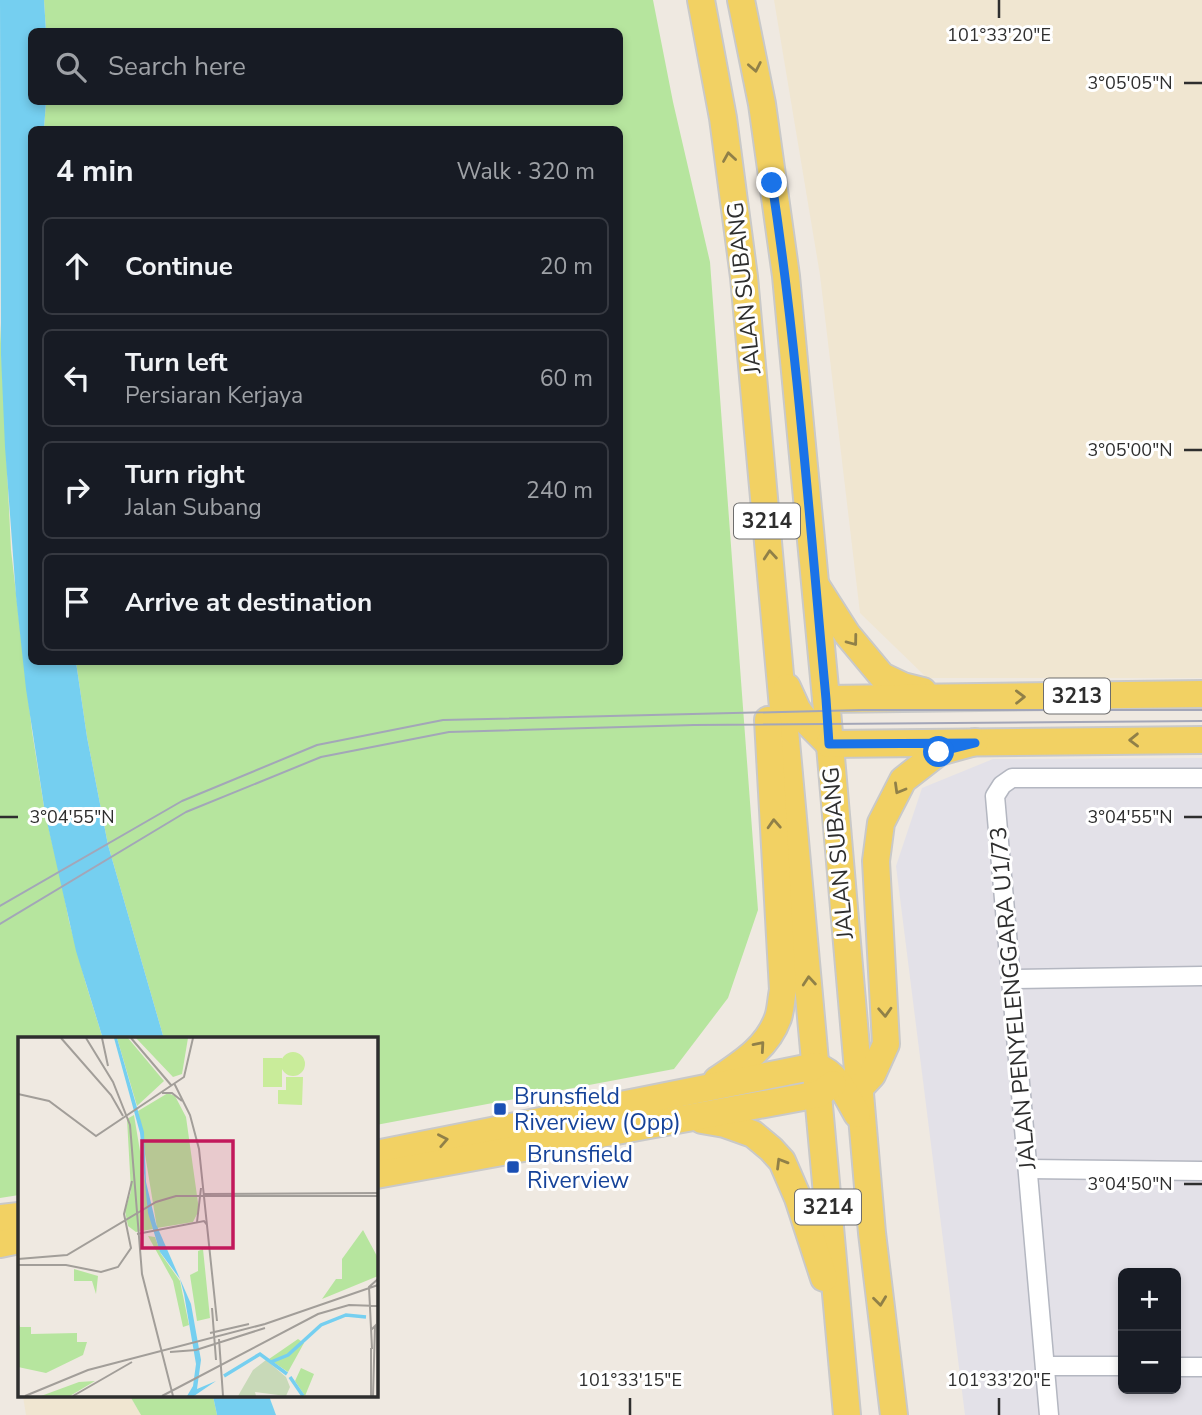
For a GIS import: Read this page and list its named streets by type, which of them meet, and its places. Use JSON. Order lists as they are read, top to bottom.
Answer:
{
  "streets": {
    "main road": ["JALAN SUBANG", "3214", "3213"],
    "street": ["JALAN PENYELENGGARA U1/73"]
  },
  "crossings": [
    ["JALAN SUBANG", "3214"],
    ["JALAN SUBANG", "3213"]
  ],
  "places": {
    "transit": ["Brunsfield Riverview (Opp)", "Brunsfield Riverview"]
  },
  "page": {
    "search": "Search here",
    "heading": ["4 min", "Walk · 320 m"],
    "list": [
      ["Continue", "20 m"],
      ["Turn left", "Persiaran Kerjaya", "60 m"],
      ["Turn right", "Jalan Subang", "240 m"],
      "Arrive at destination"
    ],
    "map_buttons": ["+", "−"]
  },
  "coordinates": [
    "101°33'20\"E",
    "3°05'05\"N",
    "3°05'00\"N",
    "3°04'55\"N",
    "3°04'50\"N",
    "101°33'15\"E"
  ]
}
